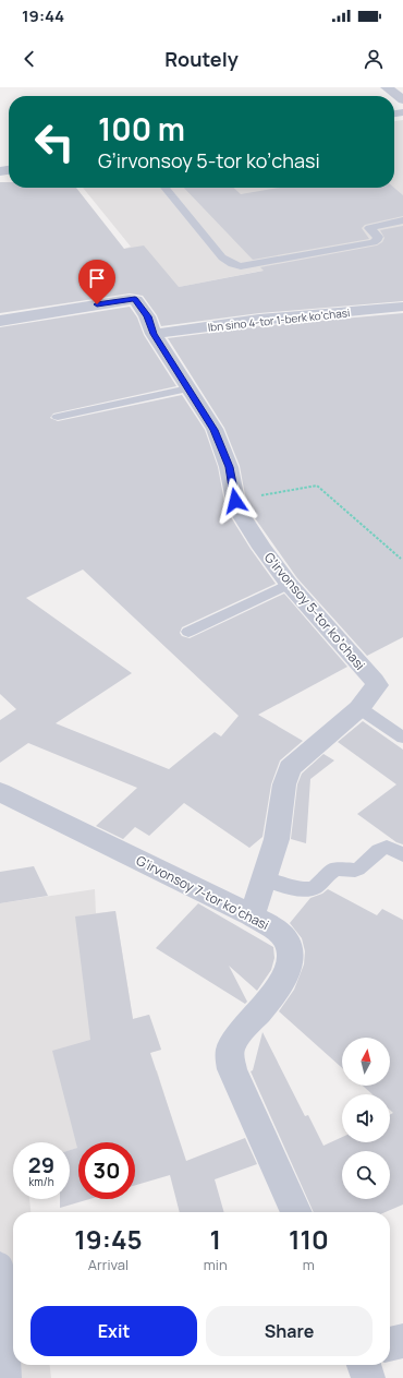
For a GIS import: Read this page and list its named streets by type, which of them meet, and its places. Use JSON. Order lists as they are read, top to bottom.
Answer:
{
  "streets": {
    "street": ["Ibn sino 4-tor 1-berk koʼchasi", "Gʼirvonsoy 5-tor koʼchasi", "Gʼirvonsoy 7-tor koʼchasi"]
  },
  "crossings": [
    ["Ibn sino 4-tor 1-berk koʼchasi", "Gʼirvonsoy 5-tor koʼchasi"],
    ["Gʼirvonsoy 5-tor koʼchasi", "Gʼirvonsoy 7-tor koʼchasi"]
  ],
  "north": "top",
  "page": {
    "status": "19:44",
    "header": "Routely",
    "turn": ["100 m", "Gʼirvonsoy 5-tor koʼchasi"],
    "speed": "29 km/h",
    "limit": "30",
    "eta": [
      "19:45",
      "Arrival",
      "1",
      "min",
      "110",
      "m"
    ],
    "buttons": ["Exit", "Share"]
  }
}
